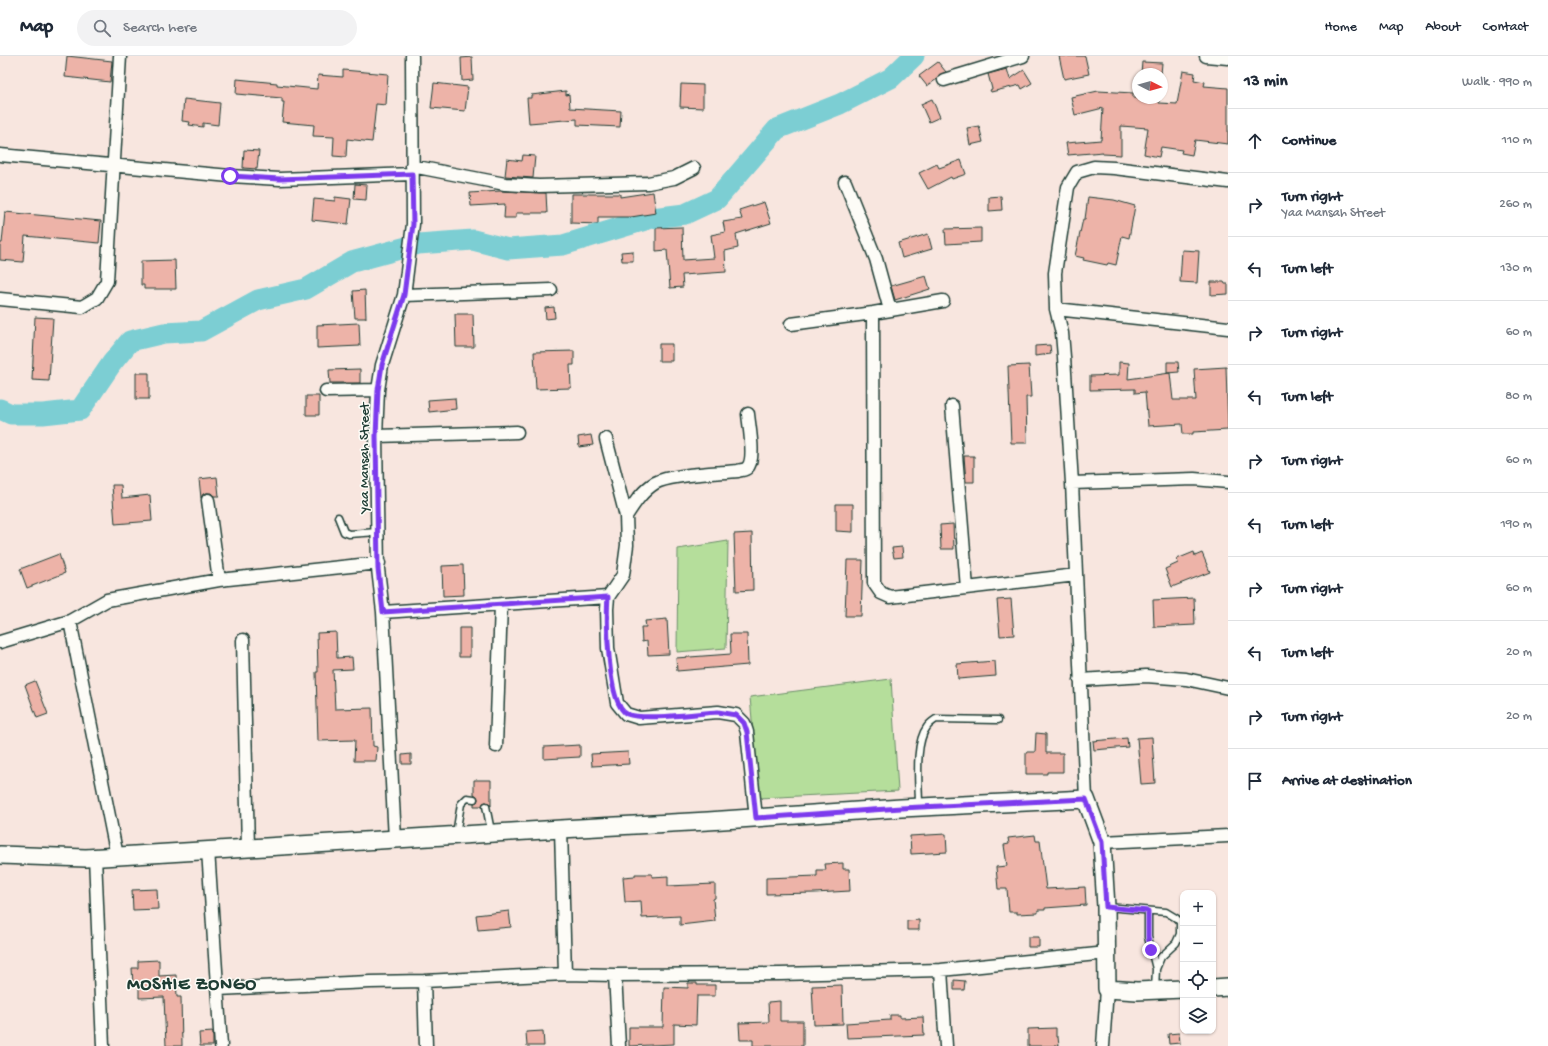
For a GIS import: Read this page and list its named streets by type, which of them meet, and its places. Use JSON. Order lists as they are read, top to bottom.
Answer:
{
  "streets": {
    "street": ["Yaa Mansah Street"]
  },
  "districts": ["MOSHIE ZONGO"],
  "north": "right",
  "page": {
    "header": "Map",
    "search": "Search here",
    "nav": [
      "Home",
      "Map",
      "About",
      "Contact"
    ],
    "heading": ["13 min", "Walk · 990 m"],
    "list": [
      ["Continue", "110 m"],
      ["Turn right", "Yaa Mansah Street", "260 m"],
      ["Turn left", "130 m"],
      ["Turn right", "60 m"],
      ["Turn left", "80 m"],
      ["Turn right", "60 m"],
      ["Turn left", "190 m"],
      ["Turn right", "60 m"],
      ["Turn left", "20 m"],
      ["Turn right", "20 m"],
      "Arrive at destination"
    ],
    "map_buttons": ["+", "−"]
  }
}
